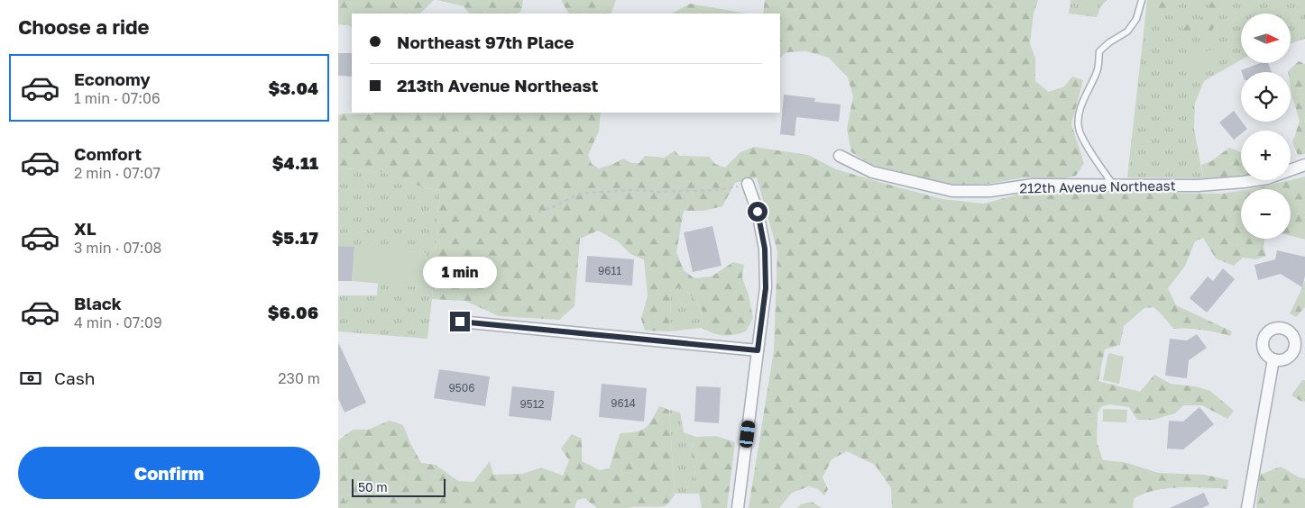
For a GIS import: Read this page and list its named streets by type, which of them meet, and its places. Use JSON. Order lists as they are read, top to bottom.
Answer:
{
  "streets": {
    "street": ["212th Avenue Northeast"]
  },
  "house_numbers": [
    "9611",
    "9506",
    "9614",
    "9512"
  ],
  "scale_bar": "50 m",
  "north": "right",
  "page": {
    "heading": "Choose a ride",
    "map_buttons": ["+", "−"],
    "banner": ["Northeast 97th Place", "213th Avenue Northeast"],
    "list": [
      {
        "name": "Economy",
        "note": "1 min · 07:06",
        "value": "$3.04"
      },
      {
        "name": "Comfort",
        "note": "2 min · 07:07",
        "value": "$4.11"
      },
      {
        "name": "XL",
        "note": "3 min · 07:08",
        "value": "$5.17"
      },
      {
        "name": "Black",
        "note": "4 min · 07:09",
        "value": "$6.06"
      }
    ],
    "bubble": "1 min",
    "pay": ["Cash", "230 m"],
    "buttons": "Confirm",
    "scale": "50 m"
  }
}
